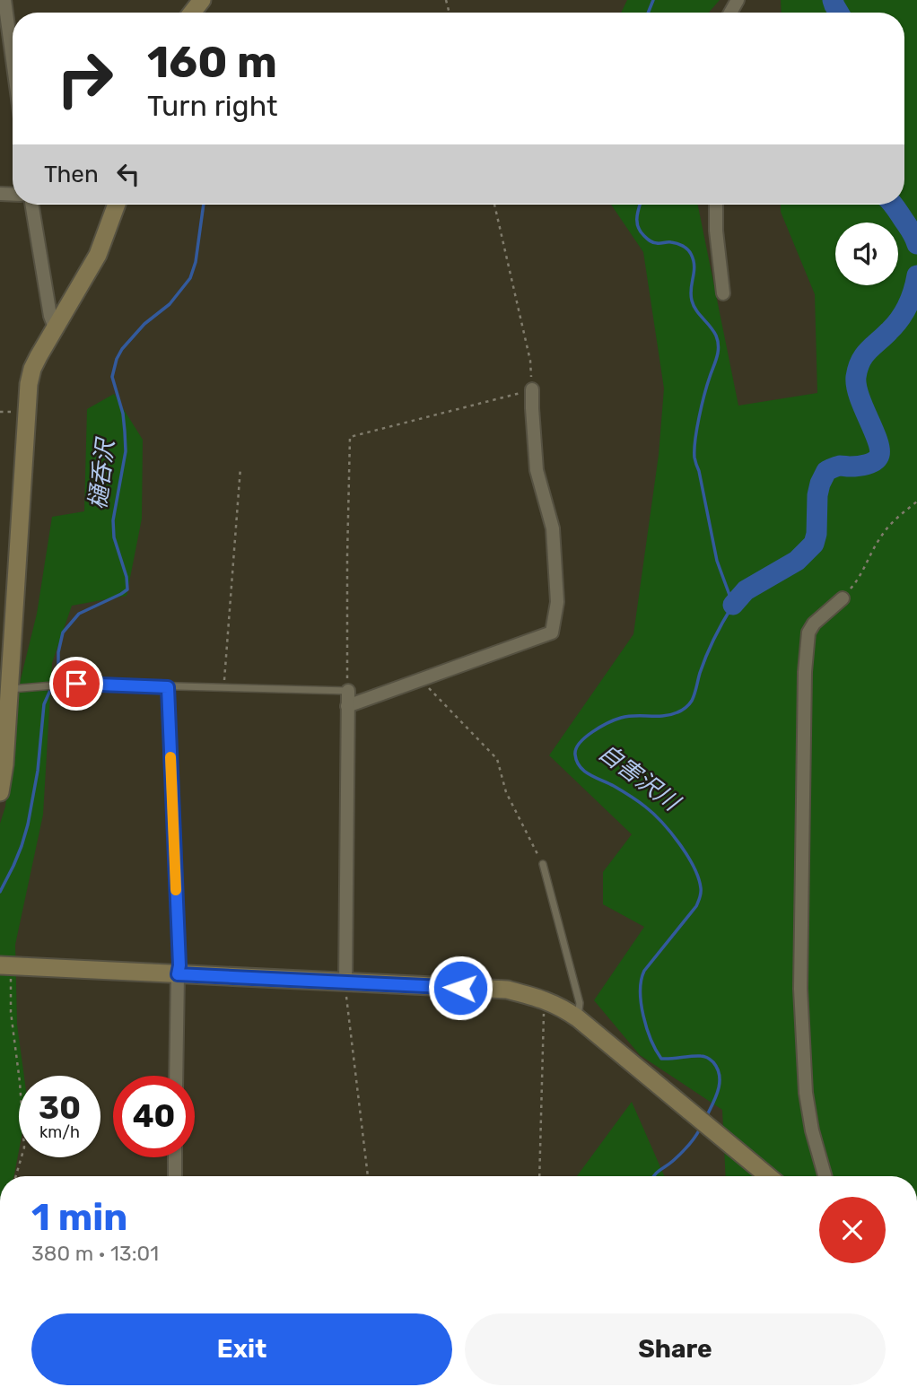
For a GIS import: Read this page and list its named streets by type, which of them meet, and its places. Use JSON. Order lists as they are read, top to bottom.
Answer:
{
  "water": ["樋呑沢", "自害沢川"],
  "page": {
    "turn": ["160 m", "Turn right"],
    "then": "Then",
    "speed": "30 km/h",
    "limit": "40",
    "heading": ["1 min", "380 m · 13:01"],
    "buttons": ["Exit", "Share"]
  }
}
